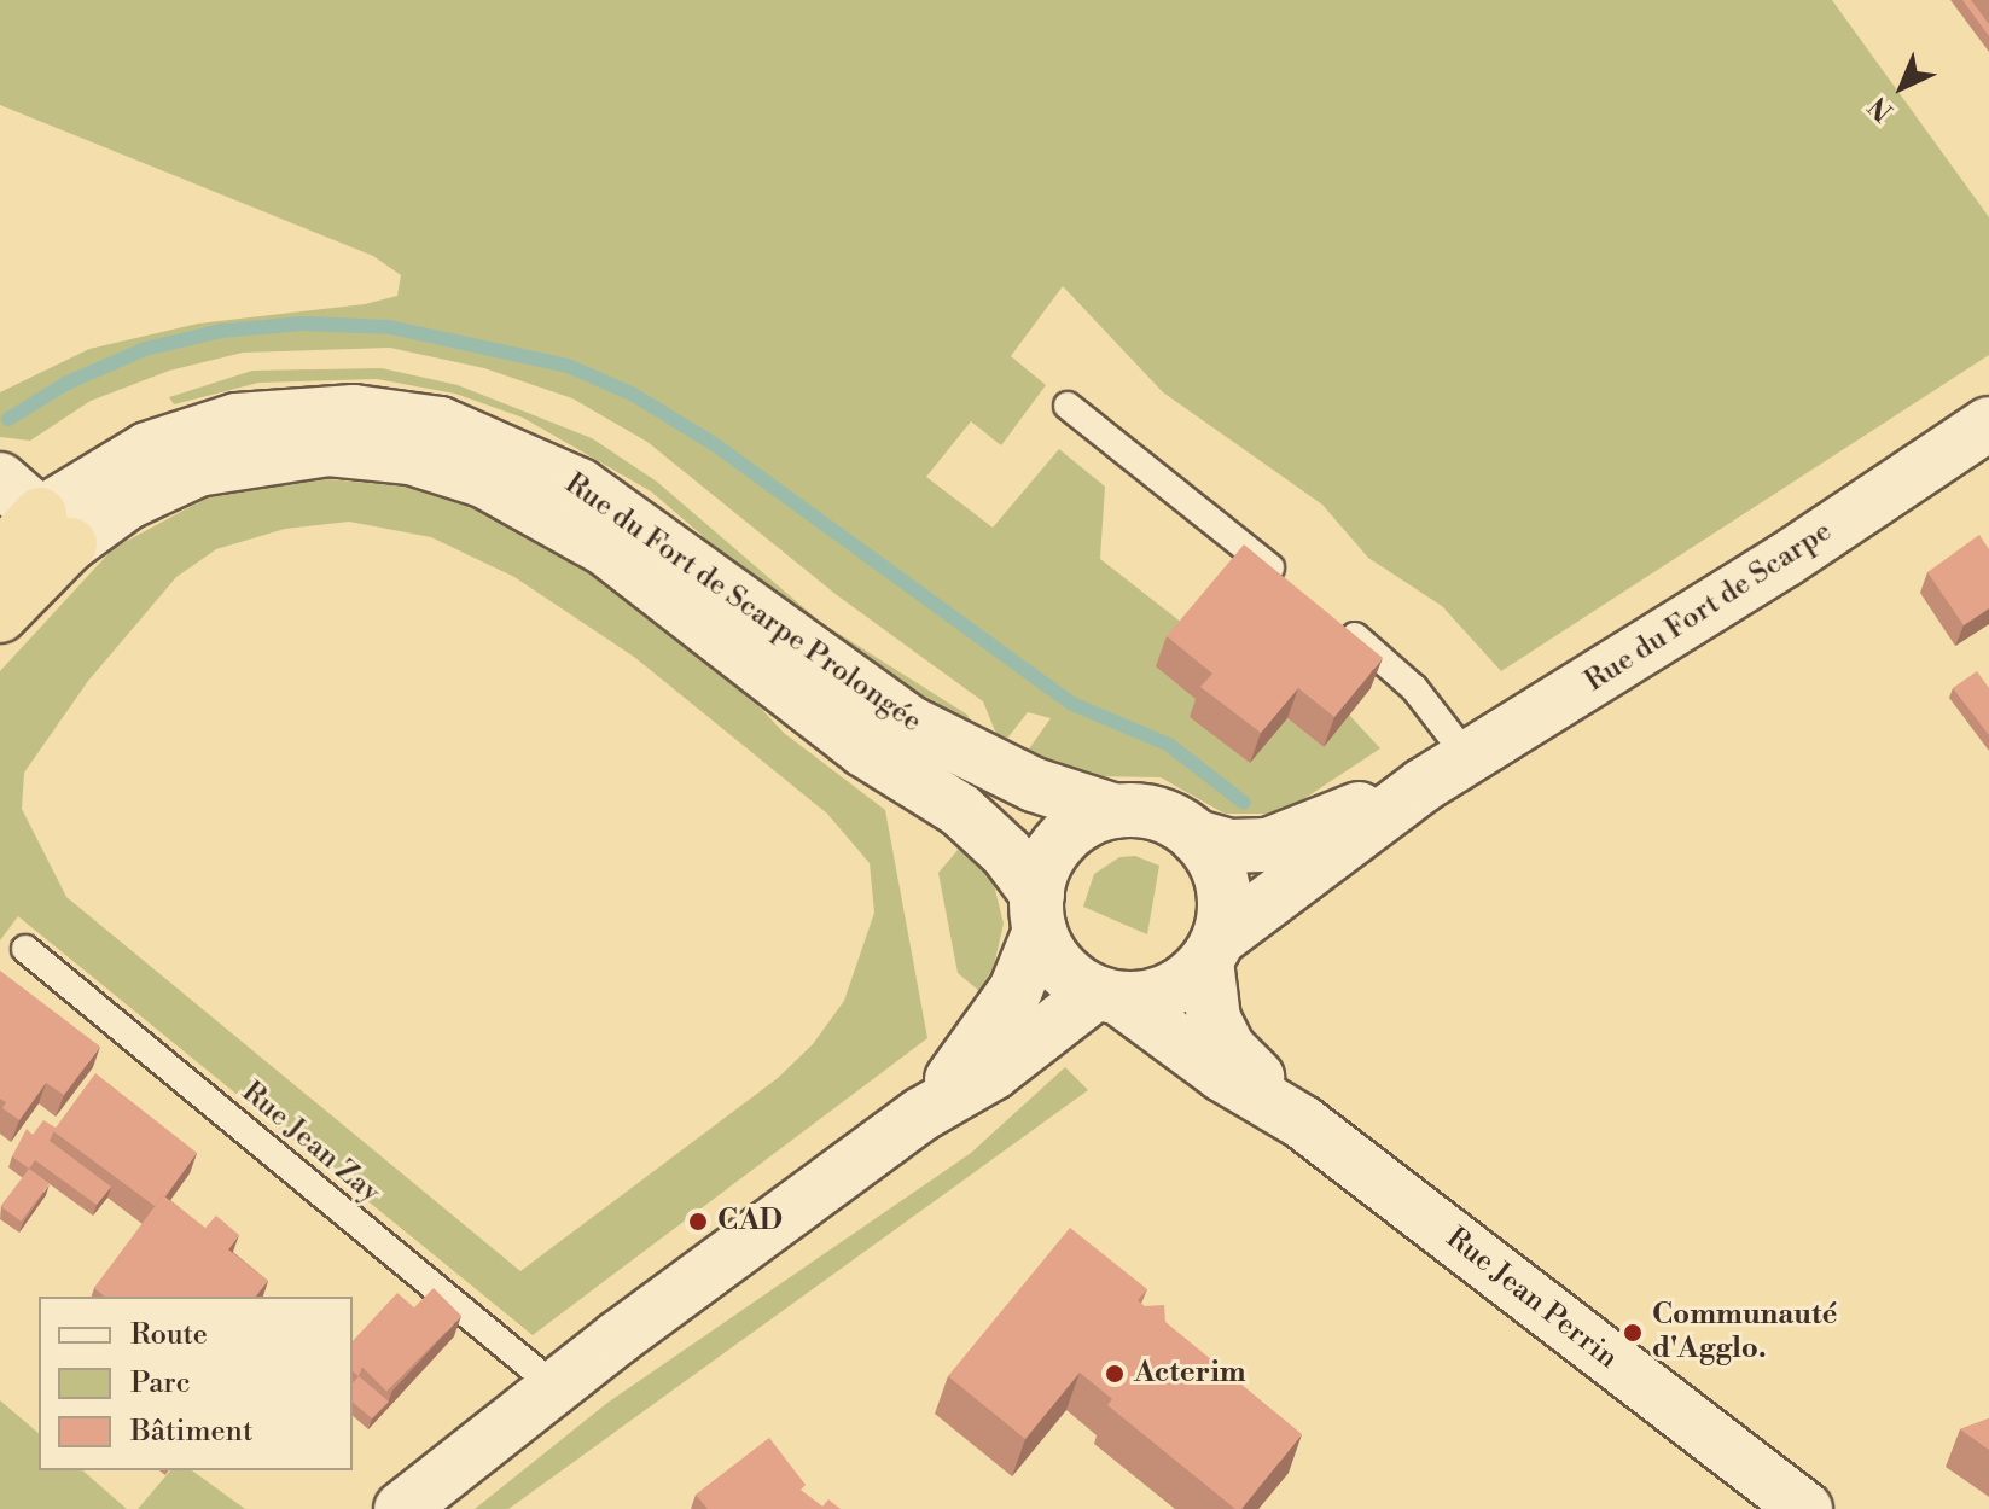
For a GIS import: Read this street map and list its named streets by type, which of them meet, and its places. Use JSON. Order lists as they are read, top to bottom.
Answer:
{
  "streets": {
    "main road": ["Rue du Fort de Scarpe Prolongée", "Rue du Fort de Scarpe", "Rue Jean Perrin"],
    "lane": ["Rue Jean Zay"]
  },
  "crossings": [
    ["Rue du Fort de Scarpe Prolongée", "Rue du Fort de Scarpe"],
    ["Rue du Fort de Scarpe Prolongée", "Rue Jean Perrin"],
    ["Rue du Fort de Scarpe", "Rue Jean Perrin"]
  ],
  "places": ["CAD", "Communauté d'Agglo.", "Acterim"],
  "legend": ["Route", "Parc", "Bâtiment"],
  "north": "bottom left"
}
